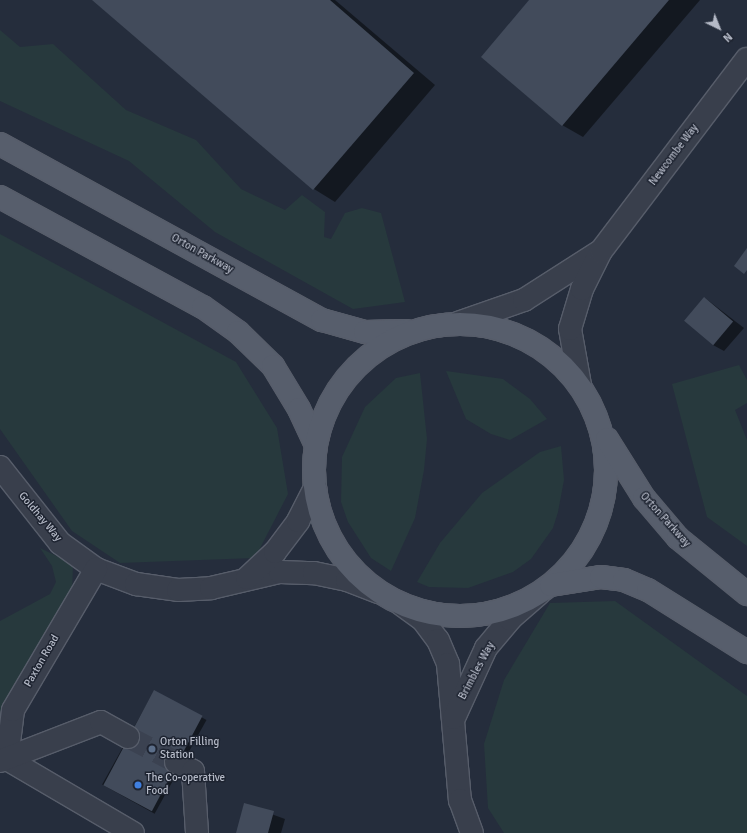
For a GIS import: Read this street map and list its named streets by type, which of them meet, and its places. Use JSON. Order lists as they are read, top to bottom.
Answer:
{
  "streets": {
    "main road": ["Orton Parkway"],
    "street": [
      "Newcombe Way",
      "Goldhay Way",
      "Paxton Road",
      "Brimbles Way"
    ]
  },
  "crossings": [
    ["Goldhay Way", "Paxton Road"]
  ],
  "places": ["Orton Filling Station", "The Co-operative Food"],
  "north": "bottom right"
}
